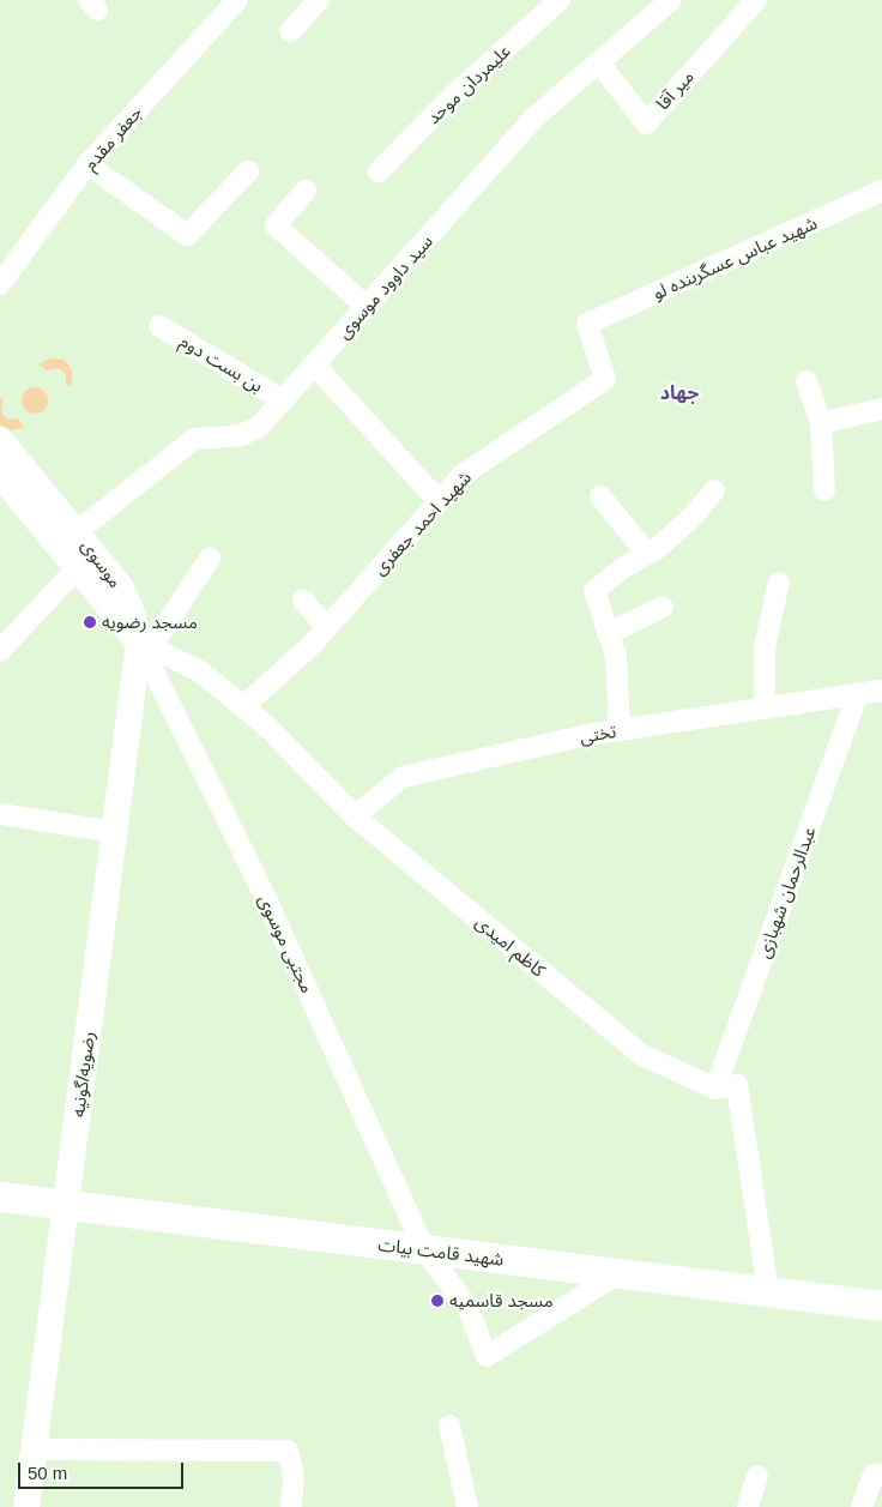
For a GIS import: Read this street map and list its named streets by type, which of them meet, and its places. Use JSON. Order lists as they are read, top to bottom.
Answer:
{
  "streets": {
    "main road": ["شهید قامت بیات"],
    "street": [
      "علیمردان موحد",
      "میر آقا",
      "جعفر مقدم",
      "شهید عباس عسگربنده لو",
      "سید داوود موسوی",
      "بن بست دوم",
      "شهید احمد جعفری",
      "موسوی",
      "تختی",
      "عبدالرحمان شهبازی",
      "مجتبی موسوی",
      "کاظم امیدی",
      "رضویه/گونیه"
    ]
  },
  "crossings": [
    ["میر آقا", "سید داوود موسوی"],
    ["شهید عباس عسگربنده لو", "شهید احمد جعفری"],
    ["سید داوود موسوی", "بن بست دوم"],
    ["سید داوود موسوی", "موسوی"],
    ["شهید احمد جعفری", "کاظم امیدی"],
    ["موسوی", "مجتبی موسوی"],
    ["موسوی", "کاظم امیدی"],
    ["موسوی", "رضویه/گونیه"],
    ["تختی", "عبدالرحمان شهبازی"],
    ["تختی", "کاظم امیدی"],
    ["عبدالرحمان شهبازی", "کاظم امیدی"],
    ["مجتبی موسوی", "کاظم امیدی"],
    ["مجتبی موسوی", "رضویه/گونیه"],
    ["مجتبی موسوی", "شهید قامت بیات"],
    ["کاظم امیدی", "رضویه/گونیه"],
    ["کاظم امیدی", "شهید قامت بیات"],
    ["رضویه/گونیه", "شهید قامت بیات"]
  ],
  "districts": ["جهاد"],
  "places": ["مسجد رضویه", "مسجد قاسمیه"],
  "scale_bar": "50 m"
}
